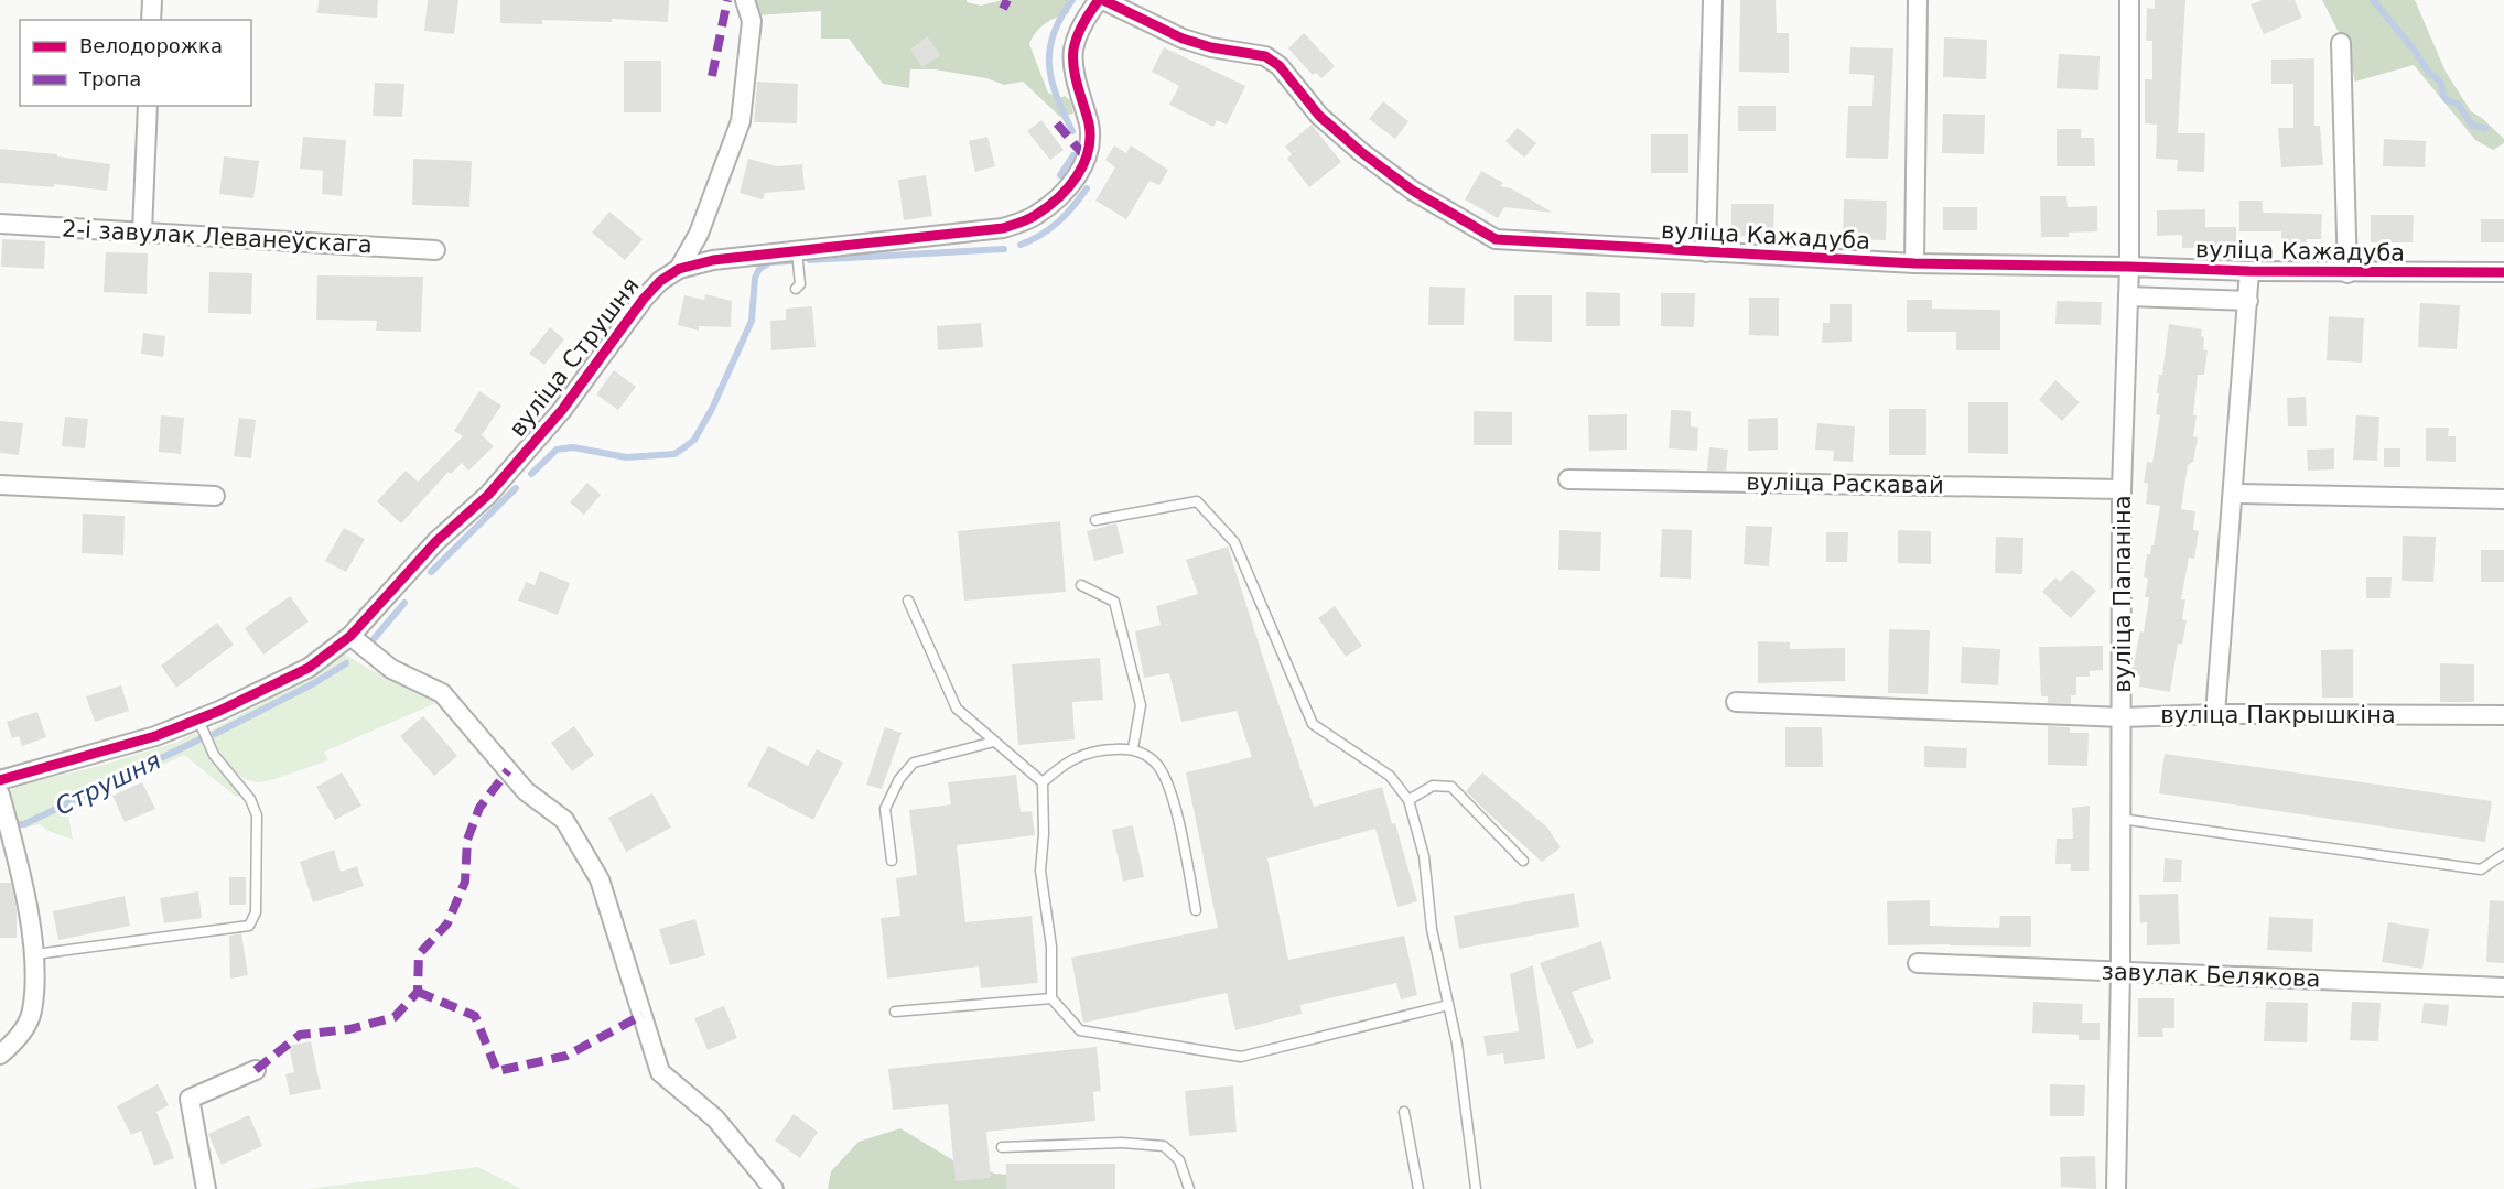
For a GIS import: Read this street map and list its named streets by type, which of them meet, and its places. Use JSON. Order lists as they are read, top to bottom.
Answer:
{
  "streets": {
    "street": [
      "вуліца Кажадуба",
      "2-і завулак Леванеўскага",
      "вуліца Струшня",
      "вуліца Раскавай",
      "вуліца Папаніна",
      "вуліца Пакрышкіна",
      "завулак Белякова"
    ]
  },
  "crossings": [
    ["вуліца Кажадуба", "вуліца Струшня"],
    ["вуліца Кажадуба", "вуліца Папаніна"],
    ["вуліца Раскавай", "вуліца Папаніна"],
    ["вуліца Папаніна", "вуліца Пакрышкіна"],
    ["вуліца Папаніна", "завулак Белякова"]
  ],
  "water": ["Струшня"],
  "legend": ["Велодорожка", "Тропа"]
}
